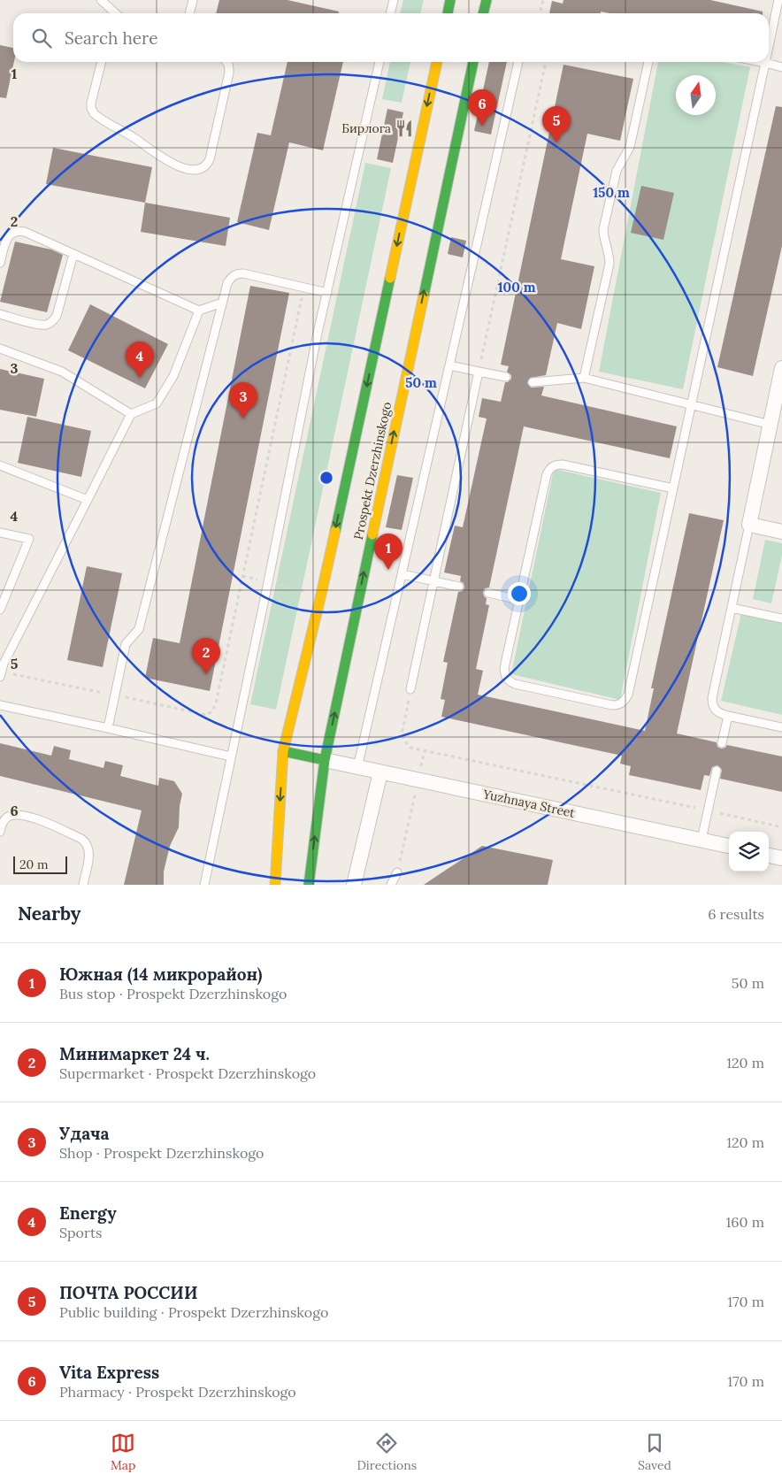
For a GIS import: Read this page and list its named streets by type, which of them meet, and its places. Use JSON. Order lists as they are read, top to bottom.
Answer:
{
  "streets": {
    "street": ["Prospekt Dzerzhinskogo", "Yuzhnaya Street"]
  },
  "crossings": [
    ["Prospekt Dzerzhinskogo", "Yuzhnaya Street"]
  ],
  "places": {
    "restaurant": ["Бирлога"]
  },
  "scale_bar": "20 m",
  "north": "top",
  "page": {
    "search": "Search here",
    "pins": [
      "6",
      "5",
      "4",
      "3",
      "1",
      "2"
    ],
    "scale": "20 m",
    "heading": ["Nearby", "6 results"],
    "list": [
      {
        "mark": "1",
        "name": "Южная (14 микрорайон)",
        "note": "Bus stop · Prospekt Dzerzhinskogo",
        "value": "50 m"
      },
      {
        "mark": "2",
        "name": "Минимаркет 24 ч.",
        "note": "Supermarket · Prospekt Dzerzhinskogo",
        "value": "120 m"
      },
      {
        "mark": "3",
        "name": "Удача",
        "note": "Shop · Prospekt Dzerzhinskogo",
        "value": "120 m"
      },
      {
        "mark": "4",
        "name": "Energy",
        "note": "Sports",
        "value": "160 m"
      },
      {
        "mark": "5",
        "name": "ПОЧТА РОССИИ",
        "note": "Public building · Prospekt Dzerzhinskogo",
        "value": "170 m"
      },
      {
        "mark": "6",
        "name": "Vita Express",
        "note": "Pharmacy · Prospekt Dzerzhinskogo",
        "value": "170 m"
      }
    ],
    "nav": ["Map", "Directions", "Saved"]
  },
  "grid": {
    "rows": [
      "1",
      "2",
      "3",
      "4",
      "5",
      "6"
    ]
  },
  "rings": ["150 m", "100 m", "50 m"]
}
